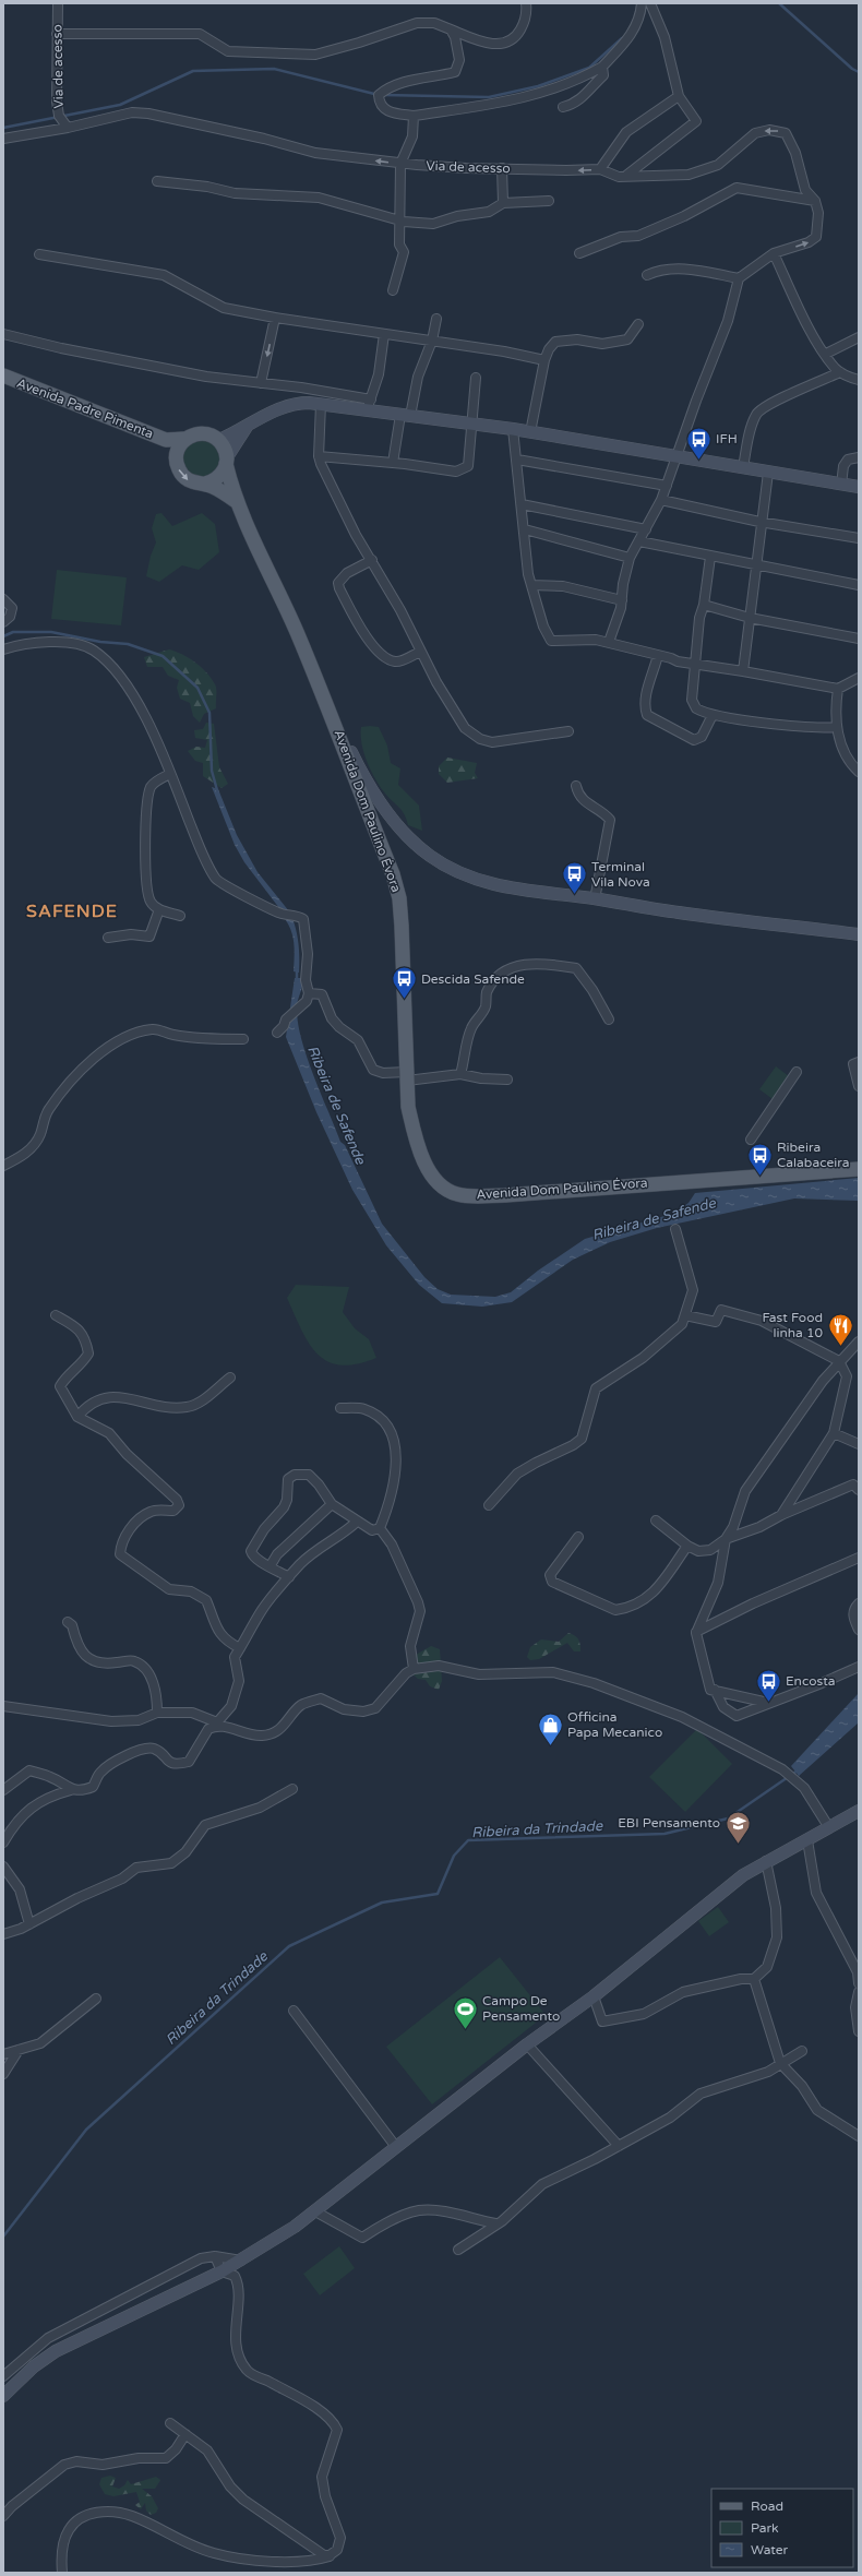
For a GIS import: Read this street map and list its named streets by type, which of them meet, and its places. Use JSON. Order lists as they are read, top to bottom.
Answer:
{
  "streets": {
    "main road": ["Avenida Padre Pimenta", "Avenida Dom Paulino Évora"],
    "street": ["Via de acesso"]
  },
  "districts": ["SAFENDE"],
  "water": ["Ribeira de Safende", "Ribeira da Trindade"],
  "places": {
    "bus stop": [
      "IFH",
      "Terminal Vila Nova",
      "Descida Safende",
      "Ribeira Calabaceira",
      "Encosta"
    ],
    "restaurant": ["Fast Food linha 10"],
    "shop": ["Officina Papa Mecanico"],
    "school or university": ["EBI Pensamento"],
    "sports": ["Campo De Pensamento"]
  },
  "legend": ["Road", "Park", "Water"]
}
